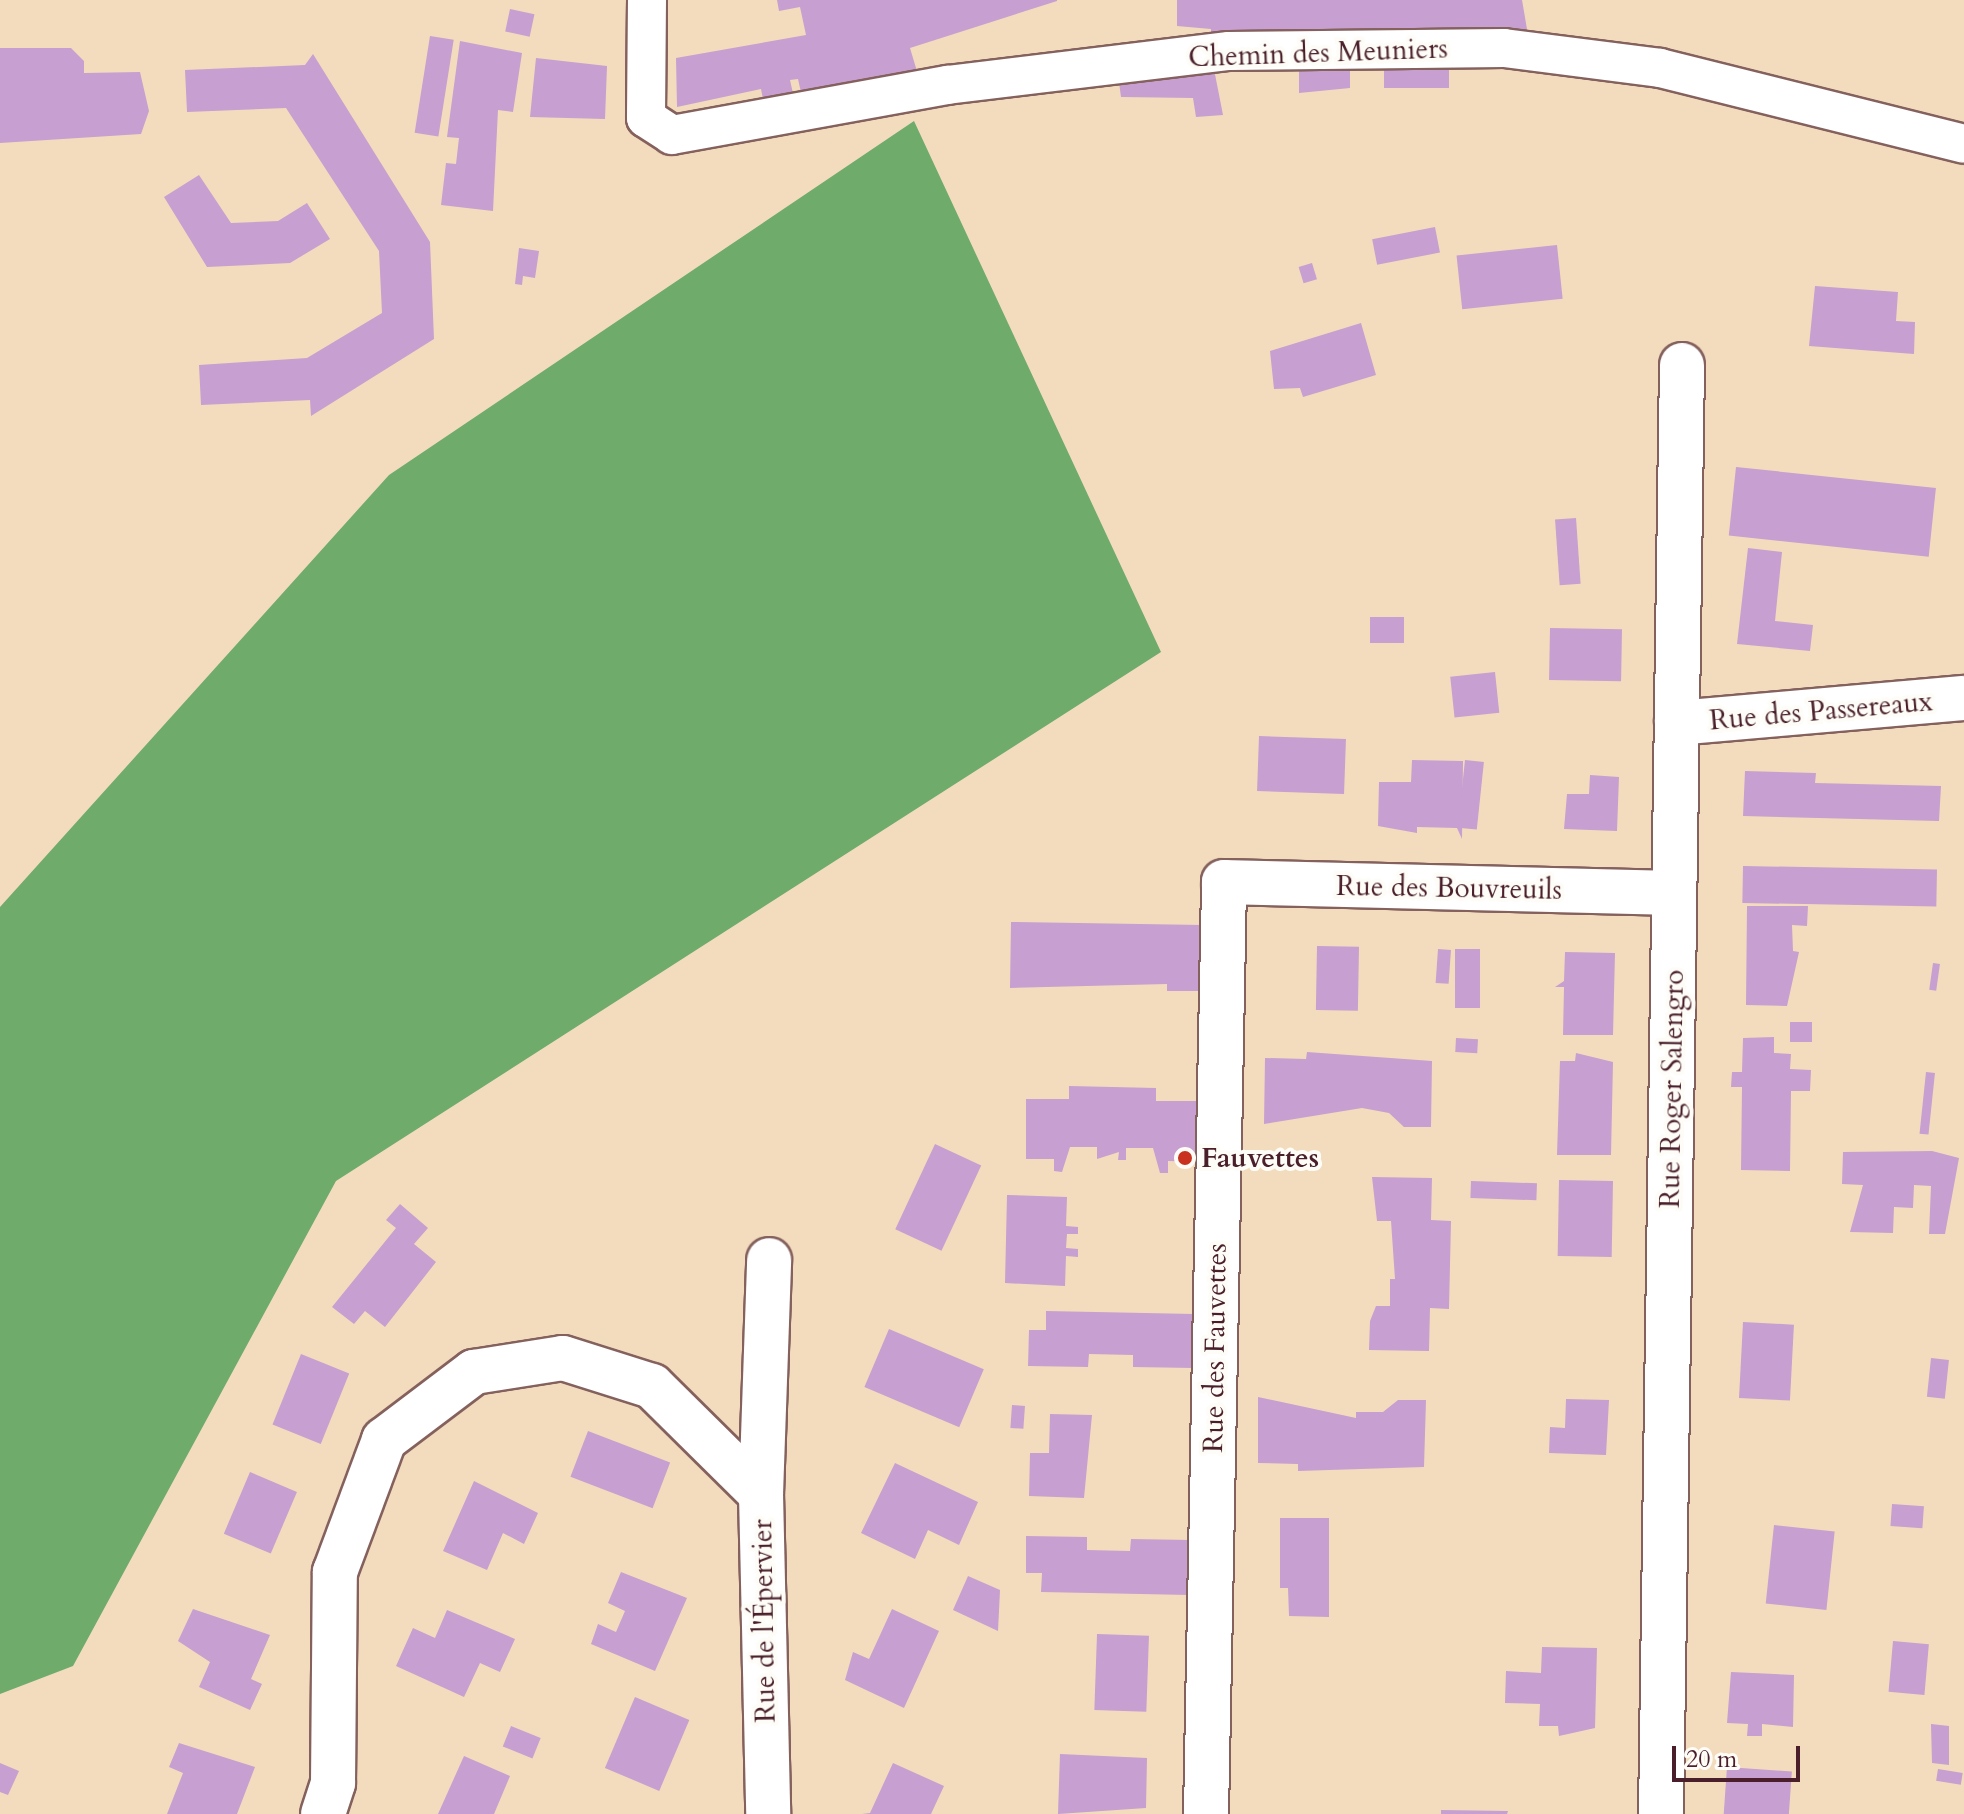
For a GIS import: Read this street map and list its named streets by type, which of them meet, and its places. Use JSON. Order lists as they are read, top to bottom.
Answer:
{
  "streets": {
    "street": [
      "Chemin des Meuniers",
      "Rue des Passereaux",
      "Rue des Bouvreuils",
      "Rue Roger Salengro",
      "Rue des Fauvettes",
      "Rue de l'Épervier"
    ]
  },
  "crossings": [
    ["Rue des Passereaux", "Rue Roger Salengro"],
    ["Rue des Bouvreuils", "Rue Roger Salengro"],
    ["Rue des Bouvreuils", "Rue des Fauvettes"]
  ],
  "places": ["Fauvettes"],
  "scale_bar": "20 m"
}
